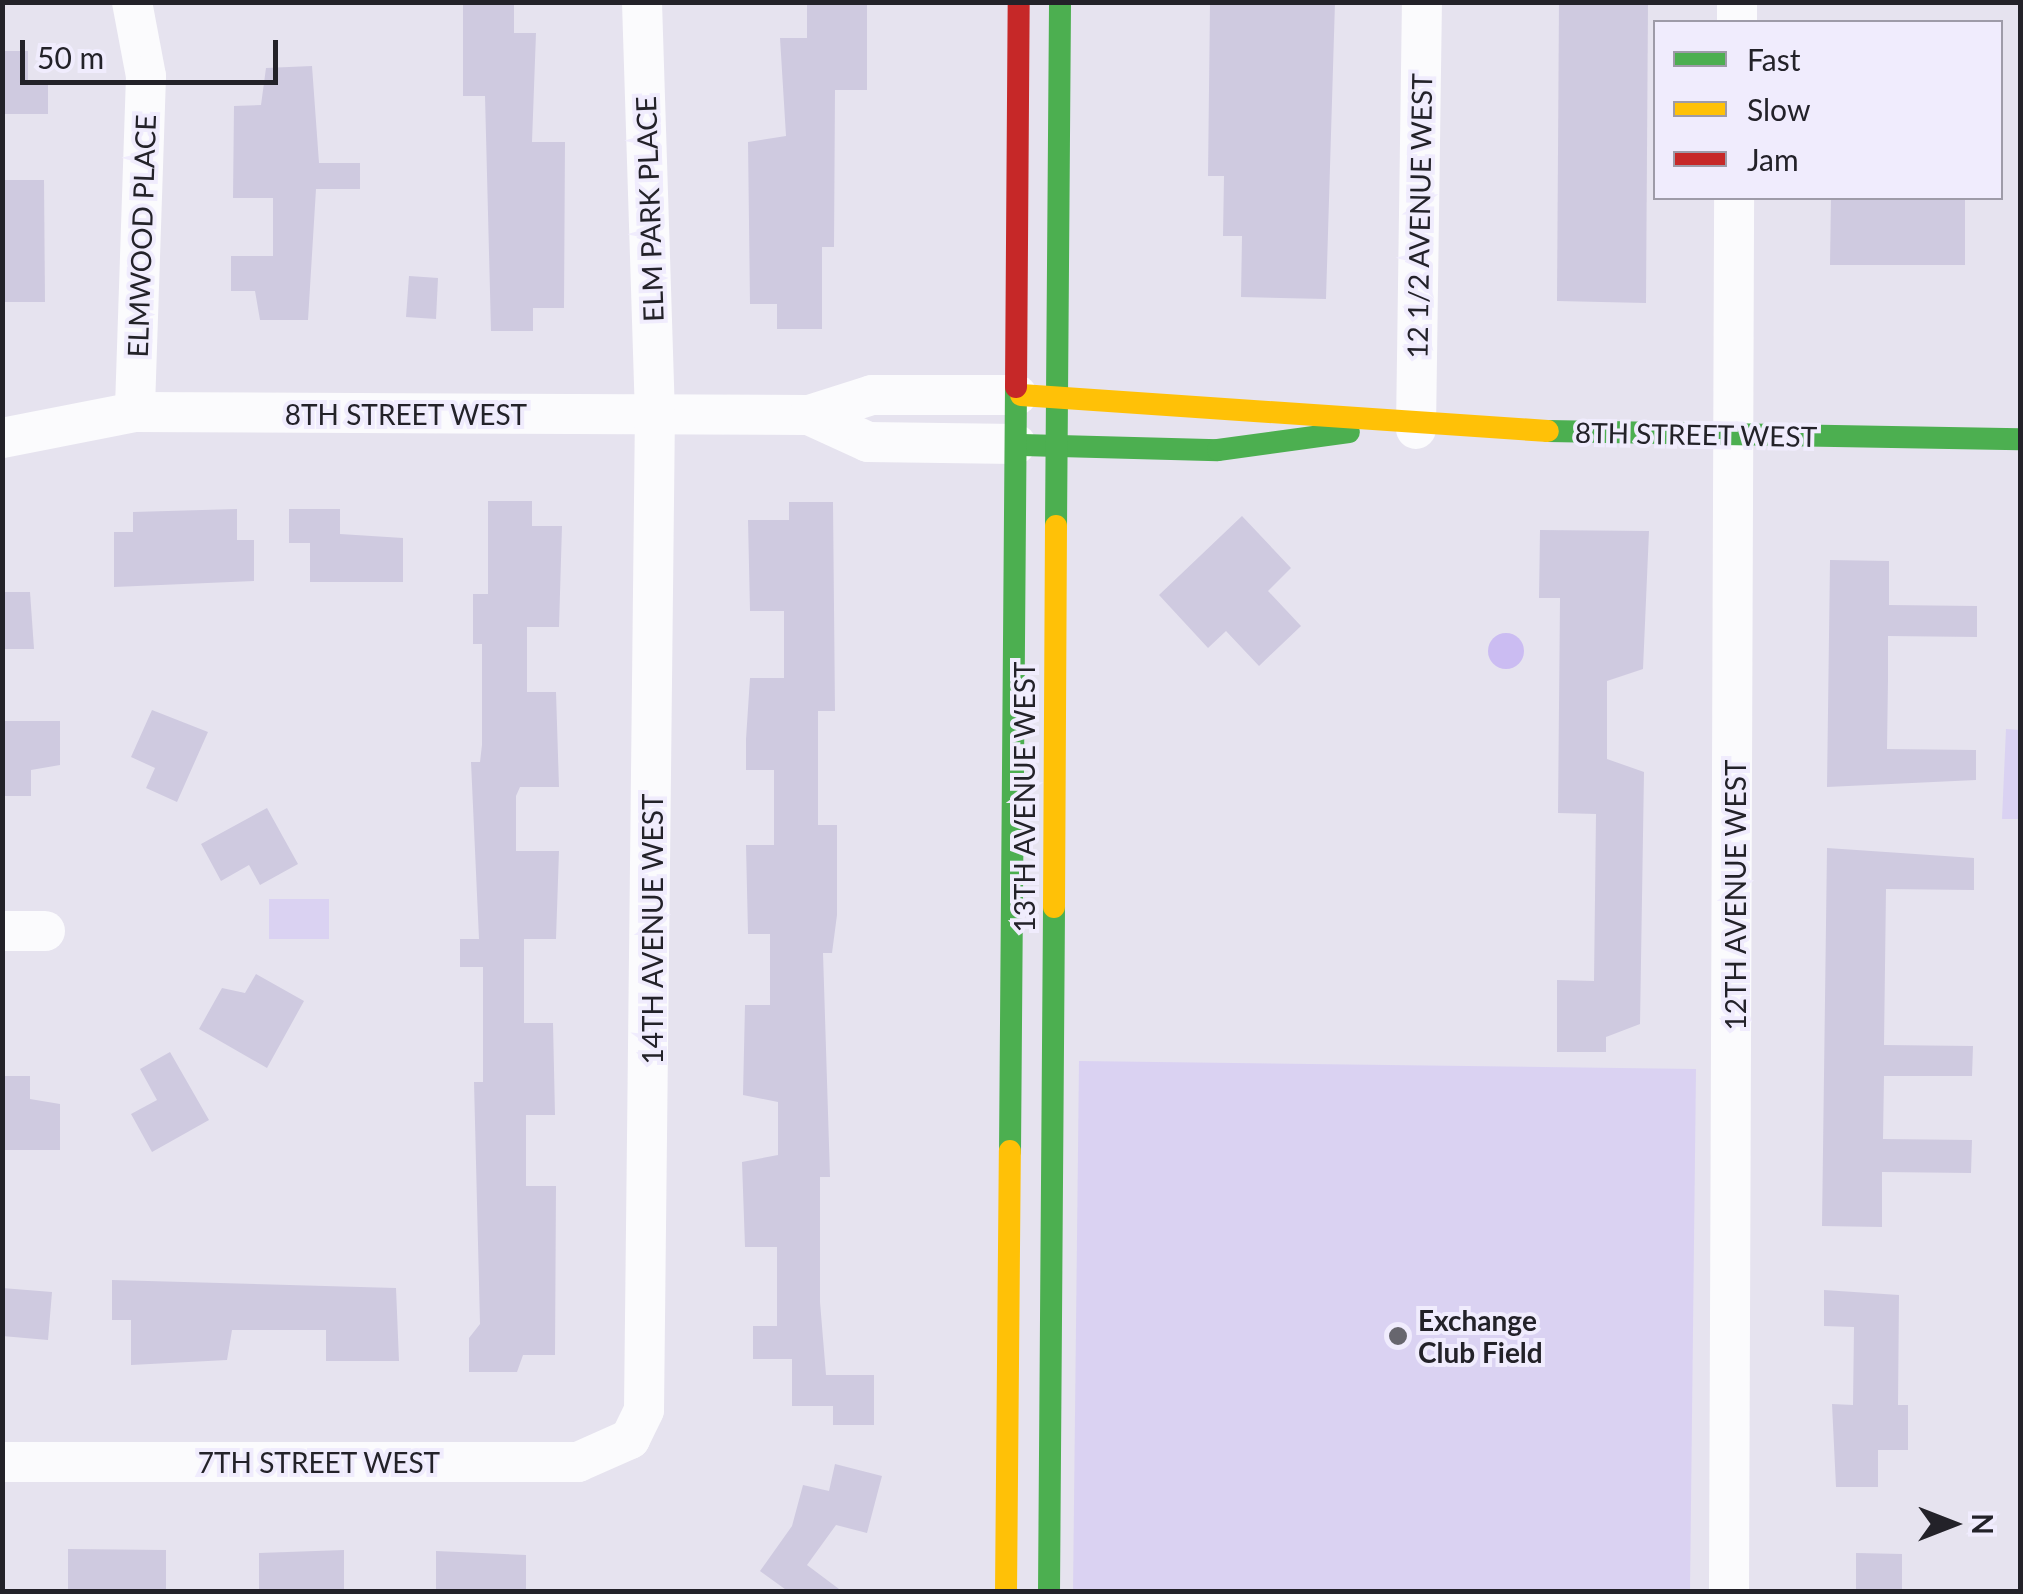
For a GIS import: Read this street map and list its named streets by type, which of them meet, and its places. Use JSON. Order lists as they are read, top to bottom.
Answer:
{
  "streets": {
    "street": [
      "ELM PARK PLACE",
      "12 1/2 AVENUE WEST",
      "ELMWOOD PLACE",
      "8TH STREET WEST",
      "13TH AVENUE WEST",
      "12TH AVENUE WEST",
      "14TH AVENUE WEST",
      "7TH STREET WEST"
    ]
  },
  "crossings": [
    ["ELM PARK PLACE", "8TH STREET WEST"],
    ["ELM PARK PLACE", "14TH AVENUE WEST"],
    ["12 1/2 AVENUE WEST", "8TH STREET WEST"],
    ["ELMWOOD PLACE", "8TH STREET WEST"],
    ["8TH STREET WEST", "13TH AVENUE WEST"],
    ["8TH STREET WEST", "12TH AVENUE WEST"],
    ["8TH STREET WEST", "14TH AVENUE WEST"],
    ["14TH AVENUE WEST", "7TH STREET WEST"]
  ],
  "places": ["Exchange Club Field"],
  "legend": ["Fast", "Slow", "Jam"],
  "scale_bar": "50 m",
  "north": "right"
}
